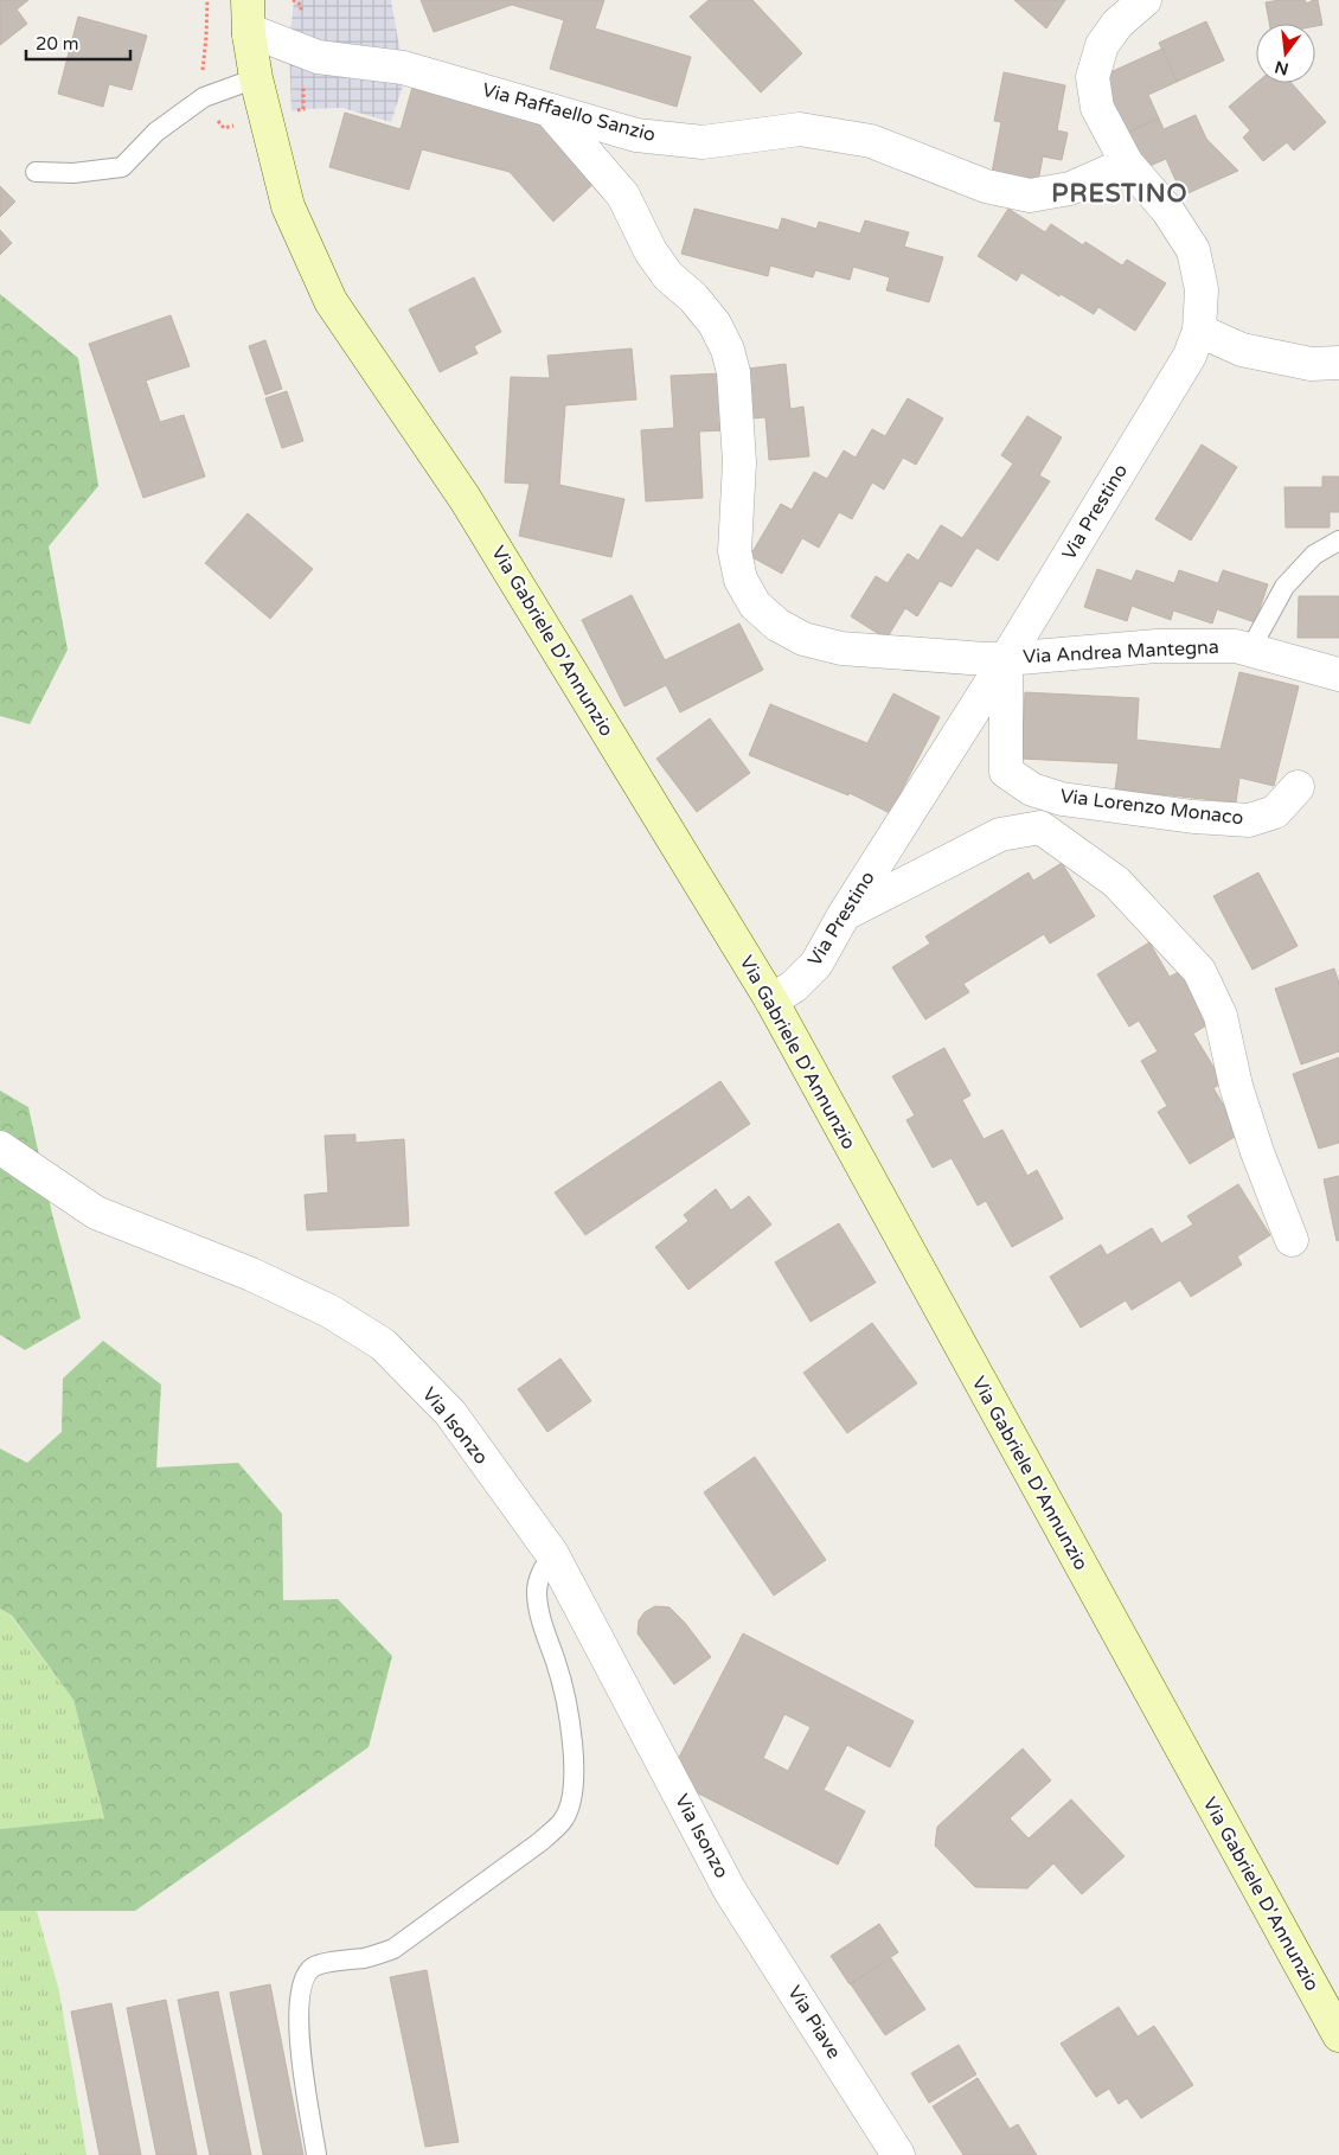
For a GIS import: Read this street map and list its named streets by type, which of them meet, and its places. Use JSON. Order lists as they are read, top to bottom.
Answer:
{
  "streets": {
    "main road": ["Via Gabriele D'Annunzio"],
    "street": [
      "Via Raffaello Sanzio",
      "Via Prestino",
      "Via Andrea Mantegna",
      "Via Lorenzo Monaco",
      "Via Isonzo",
      "Via Piave"
    ]
  },
  "crossings": [
    ["Via Raffaello Sanzio", "Via Prestino"],
    ["Via Raffaello Sanzio", "Via Gabriele D'Annunzio"],
    ["Via Raffaello Sanzio", "Via Andrea Mantegna"],
    ["Via Prestino", "Via Gabriele D'Annunzio"],
    ["Via Prestino", "Via Andrea Mantegna"],
    ["Via Prestino", "Via Lorenzo Monaco"],
    ["Via Andrea Mantegna", "Via Lorenzo Monaco"],
    ["Via Isonzo", "Via Piave"]
  ],
  "districts": ["PRESTINO"],
  "scale_bar": "20 m",
  "north": "bottom"
}
